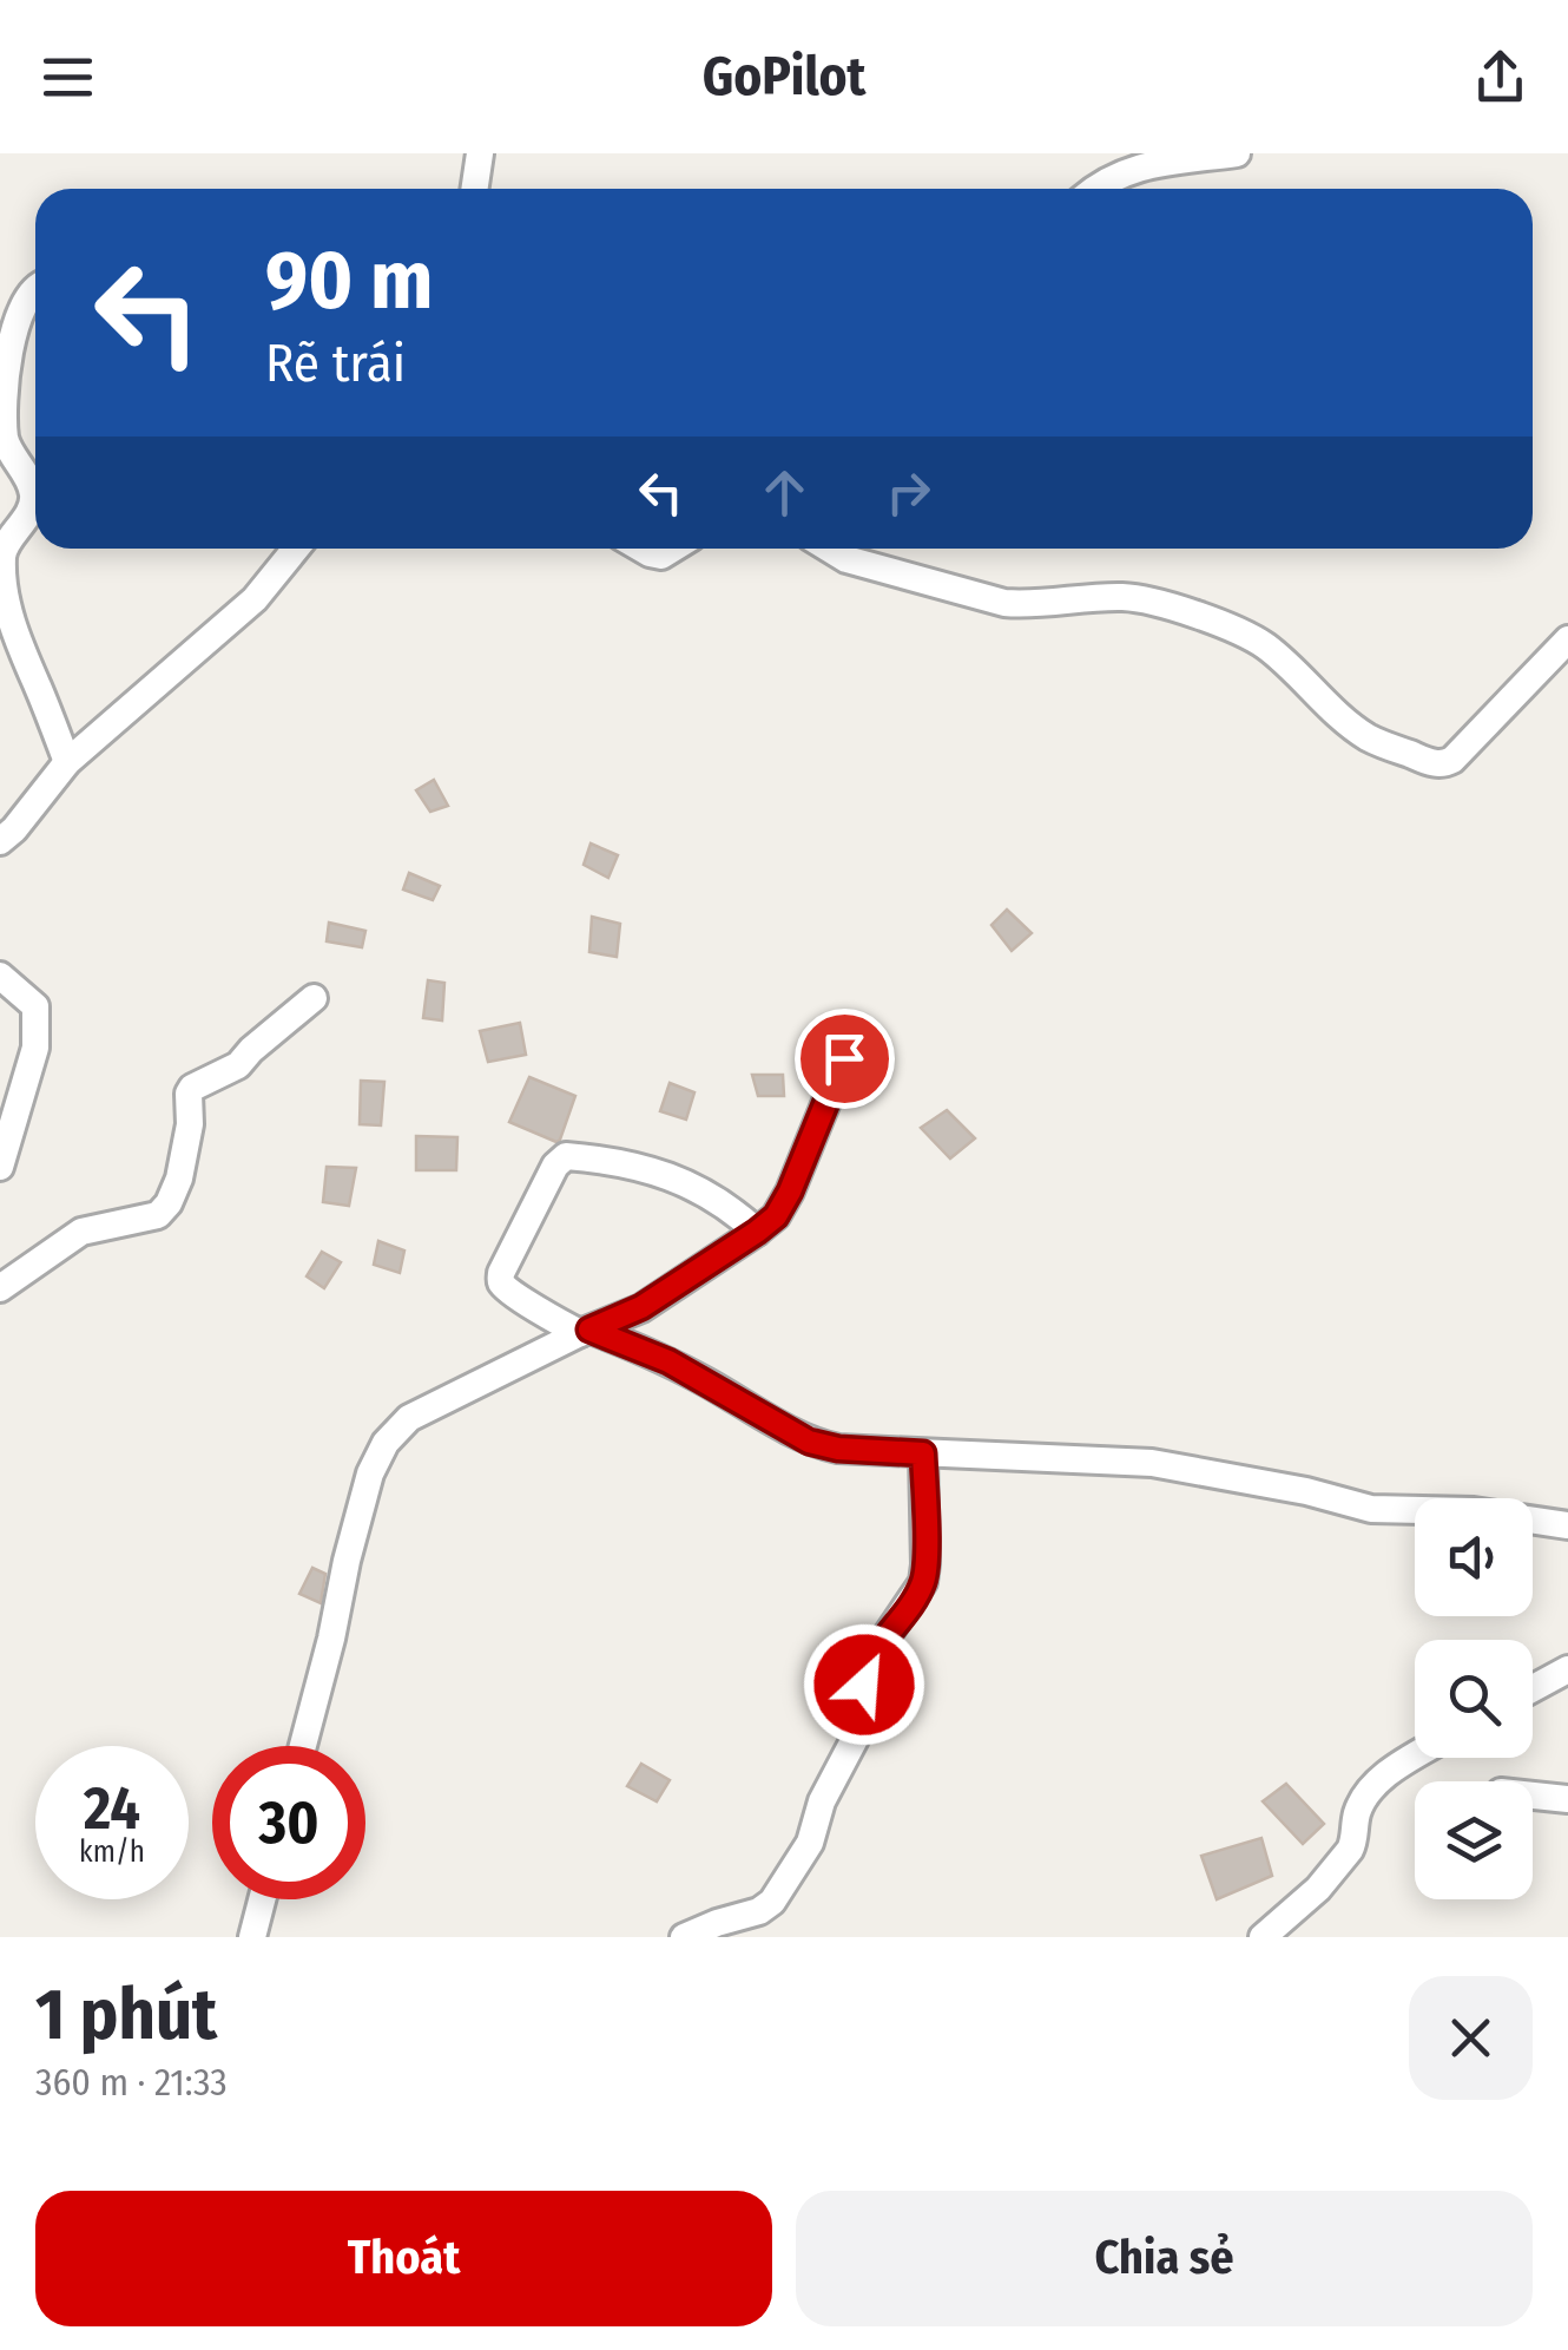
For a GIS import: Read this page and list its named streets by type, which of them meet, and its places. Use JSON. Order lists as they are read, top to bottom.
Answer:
{
  "page": {
    "header": "GoPilot",
    "turn": ["90 m", "Rẽ trái"],
    "speed": "24 km/h",
    "limit": "30",
    "heading": ["1 phút", "360 m · 21:33"],
    "buttons": ["Thoát", "Chia sẻ"]
  }
}
